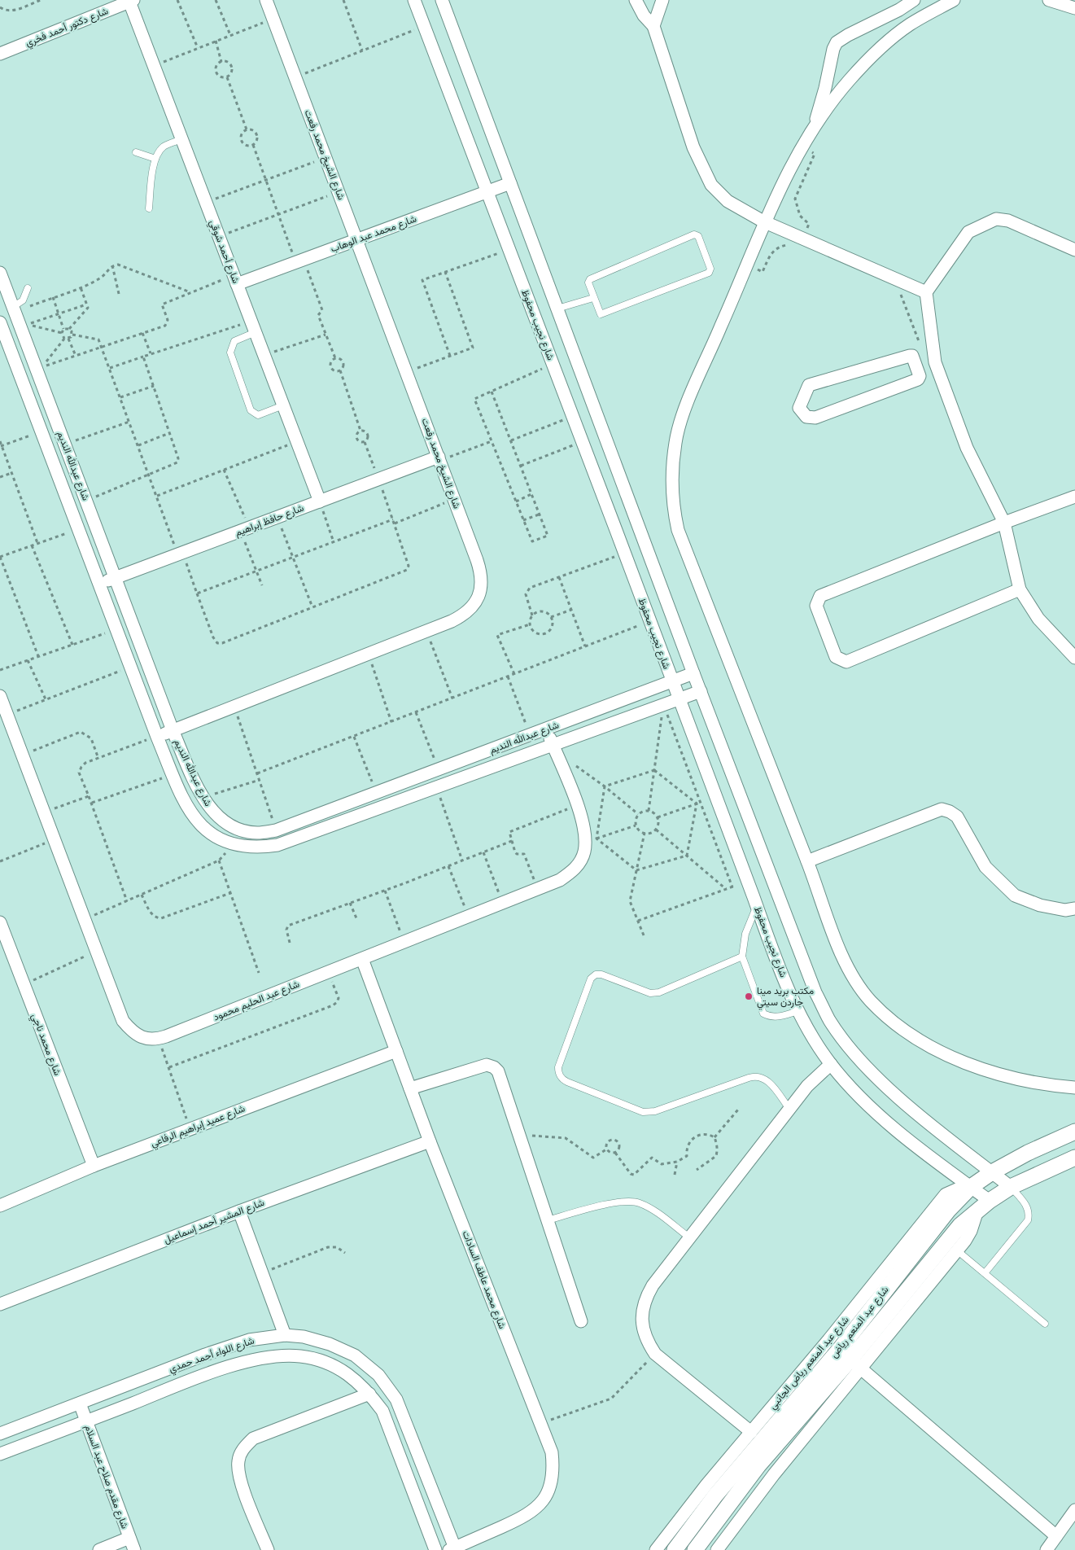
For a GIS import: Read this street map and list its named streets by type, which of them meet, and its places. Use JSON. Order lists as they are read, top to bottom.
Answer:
{
  "streets": {
    "street": [
      "شارع دكتور أحمد فخري",
      "شارع الشيخ محمد رفعت",
      "شارع محمد عبد الوهاب",
      "شارع أحمد شوقي",
      "شارع نجيب محفوظ",
      "شارع عبدالله النديم",
      "شارع حافظ إبراهيم",
      "شارع عبد الحليم محمود",
      "شارع محمد ناجي",
      "شارع عميد إبراهيم الرفاعي",
      "شارع المشير أحمد إسماعيل",
      "شارع محمد عاطف السادات",
      "شارع عبد المنعم رياض",
      "شارع اللواء أحمد حمدي",
      "شارع عبد المنعم رياض الجانبي",
      "شارع مقدم صلاح عبد السلام"
    ]
  },
  "crossings": [
    ["شارع دكتور أحمد فخري", "شارع أحمد شوقي"],
    ["شارع الشيخ محمد رفعت", "شارع محمد عبد الوهاب"],
    ["شارع الشيخ محمد رفعت", "شارع عبدالله النديم"],
    ["شارع الشيخ محمد رفعت", "شارع حافظ إبراهيم"],
    ["شارع محمد عبد الوهاب", "شارع أحمد شوقي"],
    ["شارع محمد عبد الوهاب", "شارع نجيب محفوظ"],
    ["شارع أحمد شوقي", "شارع حافظ إبراهيم"],
    ["شارع نجيب محفوظ", "شارع عبدالله النديم"],
    ["شارع نجيب محفوظ", "شارع عبد المنعم رياض"],
    ["شارع نجيب محفوظ", "شارع عبد المنعم رياض الجانبي"],
    ["شارع عبدالله النديم", "شارع حافظ إبراهيم"],
    ["شارع عبدالله النديم", "شارع عبد الحليم محمود"],
    ["شارع عبد الحليم محمود", "شارع محمد عاطف السادات"],
    ["شارع محمد ناجي", "شارع عميد إبراهيم الرفاعي"],
    ["شارع عميد إبراهيم الرفاعي", "شارع محمد عاطف السادات"],
    ["شارع المشير أحمد إسماعيل", "شارع محمد عاطف السادات"],
    ["شارع محمد عاطف السادات", "شارع اللواء أحمد حمدي"],
    ["شارع عبد المنعم رياض", "شارع عبد المنعم رياض الجانبي"],
    ["شارع اللواء أحمد حمدي", "شارع مقدم صلاح عبد السلام"]
  ],
  "places": ["مكتب بريد مينا جاردن سيتي"]
}
